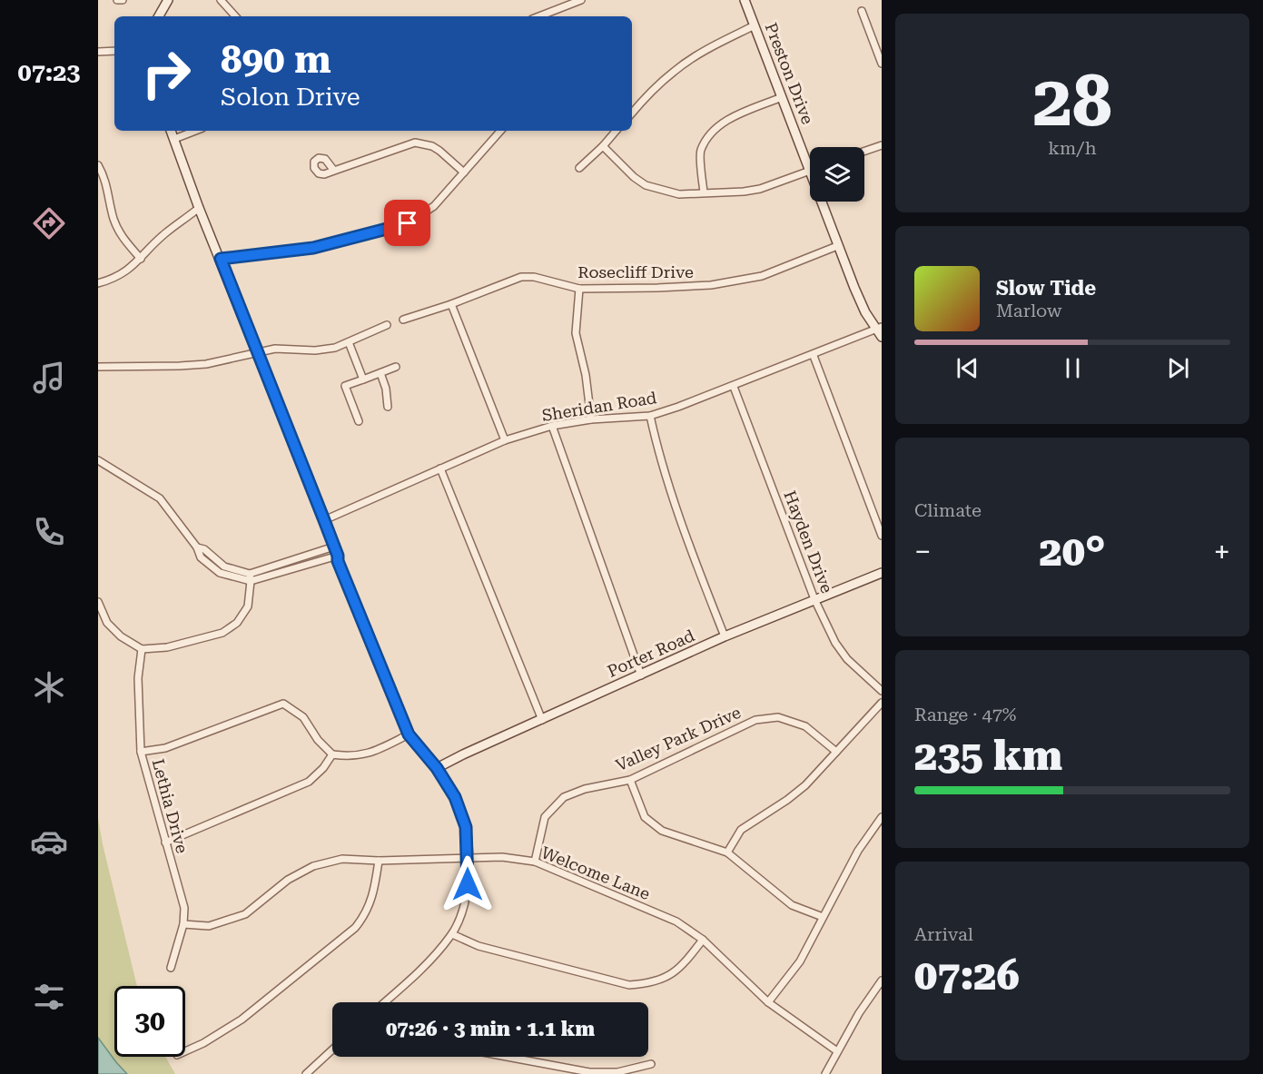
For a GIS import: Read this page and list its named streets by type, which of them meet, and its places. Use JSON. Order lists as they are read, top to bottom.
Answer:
{
  "streets": {
    "street": [
      "Preston Drive",
      "Rosecliff Drive",
      "Sheridan Road",
      "Hayden Drive",
      "Porter Road",
      "Valley Park Drive",
      "Lethia Drive",
      "Welcome Lane"
    ]
  },
  "crossings": [
    ["Preston Drive", "Rosecliff Drive"],
    ["Preston Drive", "Sheridan Road"],
    ["Sheridan Road", "Hayden Drive"],
    ["Hayden Drive", "Porter Road"],
    ["Valley Park Drive", "Welcome Lane"],
    ["Lethia Drive", "Welcome Lane"]
  ],
  "page": {
    "tabs": "07:23",
    "tile": [
      ["28", "km/h"],
      "Climate",
      ["Range · 47%", "235 km"],
      ["Arrival", "07:26"]
    ],
    "turn": ["890 m", "Solon Drive"],
    "song": ["Slow Tide", "Marlow"],
    "heat": ["−", "20°", "+"],
    "limit": "30",
    "trip": "07:26 · 3 min · 1.1 km"
  }
}
